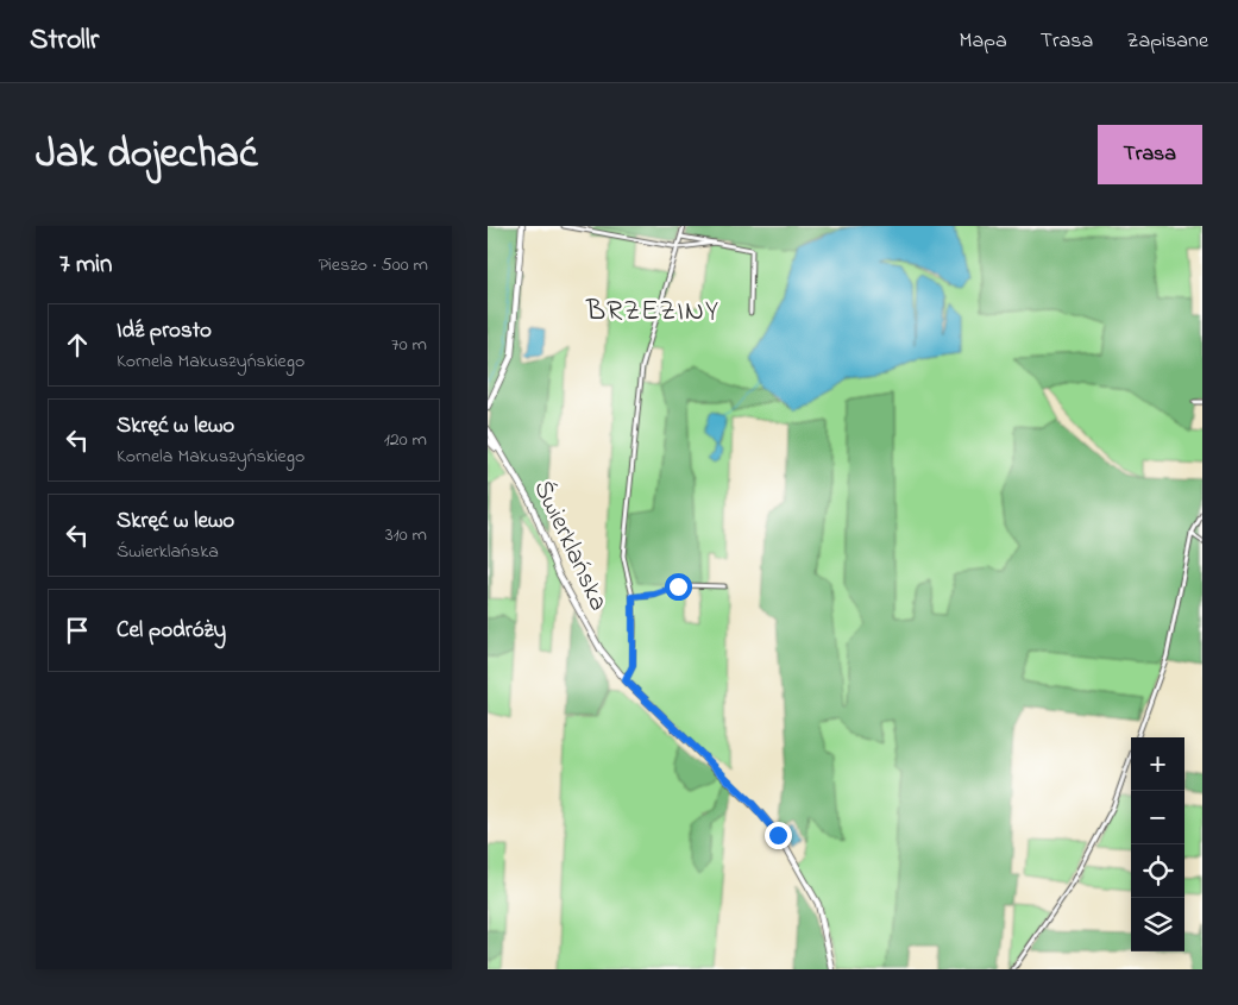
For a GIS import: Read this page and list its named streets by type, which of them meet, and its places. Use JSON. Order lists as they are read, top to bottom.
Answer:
{
  "streets": {
    "street": ["Świerklańska"]
  },
  "districts": ["BRZEZINY"],
  "page": {
    "header": "Strollr",
    "nav": ["Mapa", "Trasa", "Zapisane"],
    "title": "Jak dojechać",
    "buttons": "Trasa",
    "heading": ["7 min", "Pieszo · 500 m"],
    "list": [
      ["Idź prosto", "Kornela Makuszyńskiego", "70 m"],
      ["Skręć w lewo", "Kornela Makuszyńskiego", "120 m"],
      ["Skręć w lewo", "Świerklańska", "310 m"],
      "Cel podróży"
    ],
    "map_buttons": ["+", "−"]
  }
}
